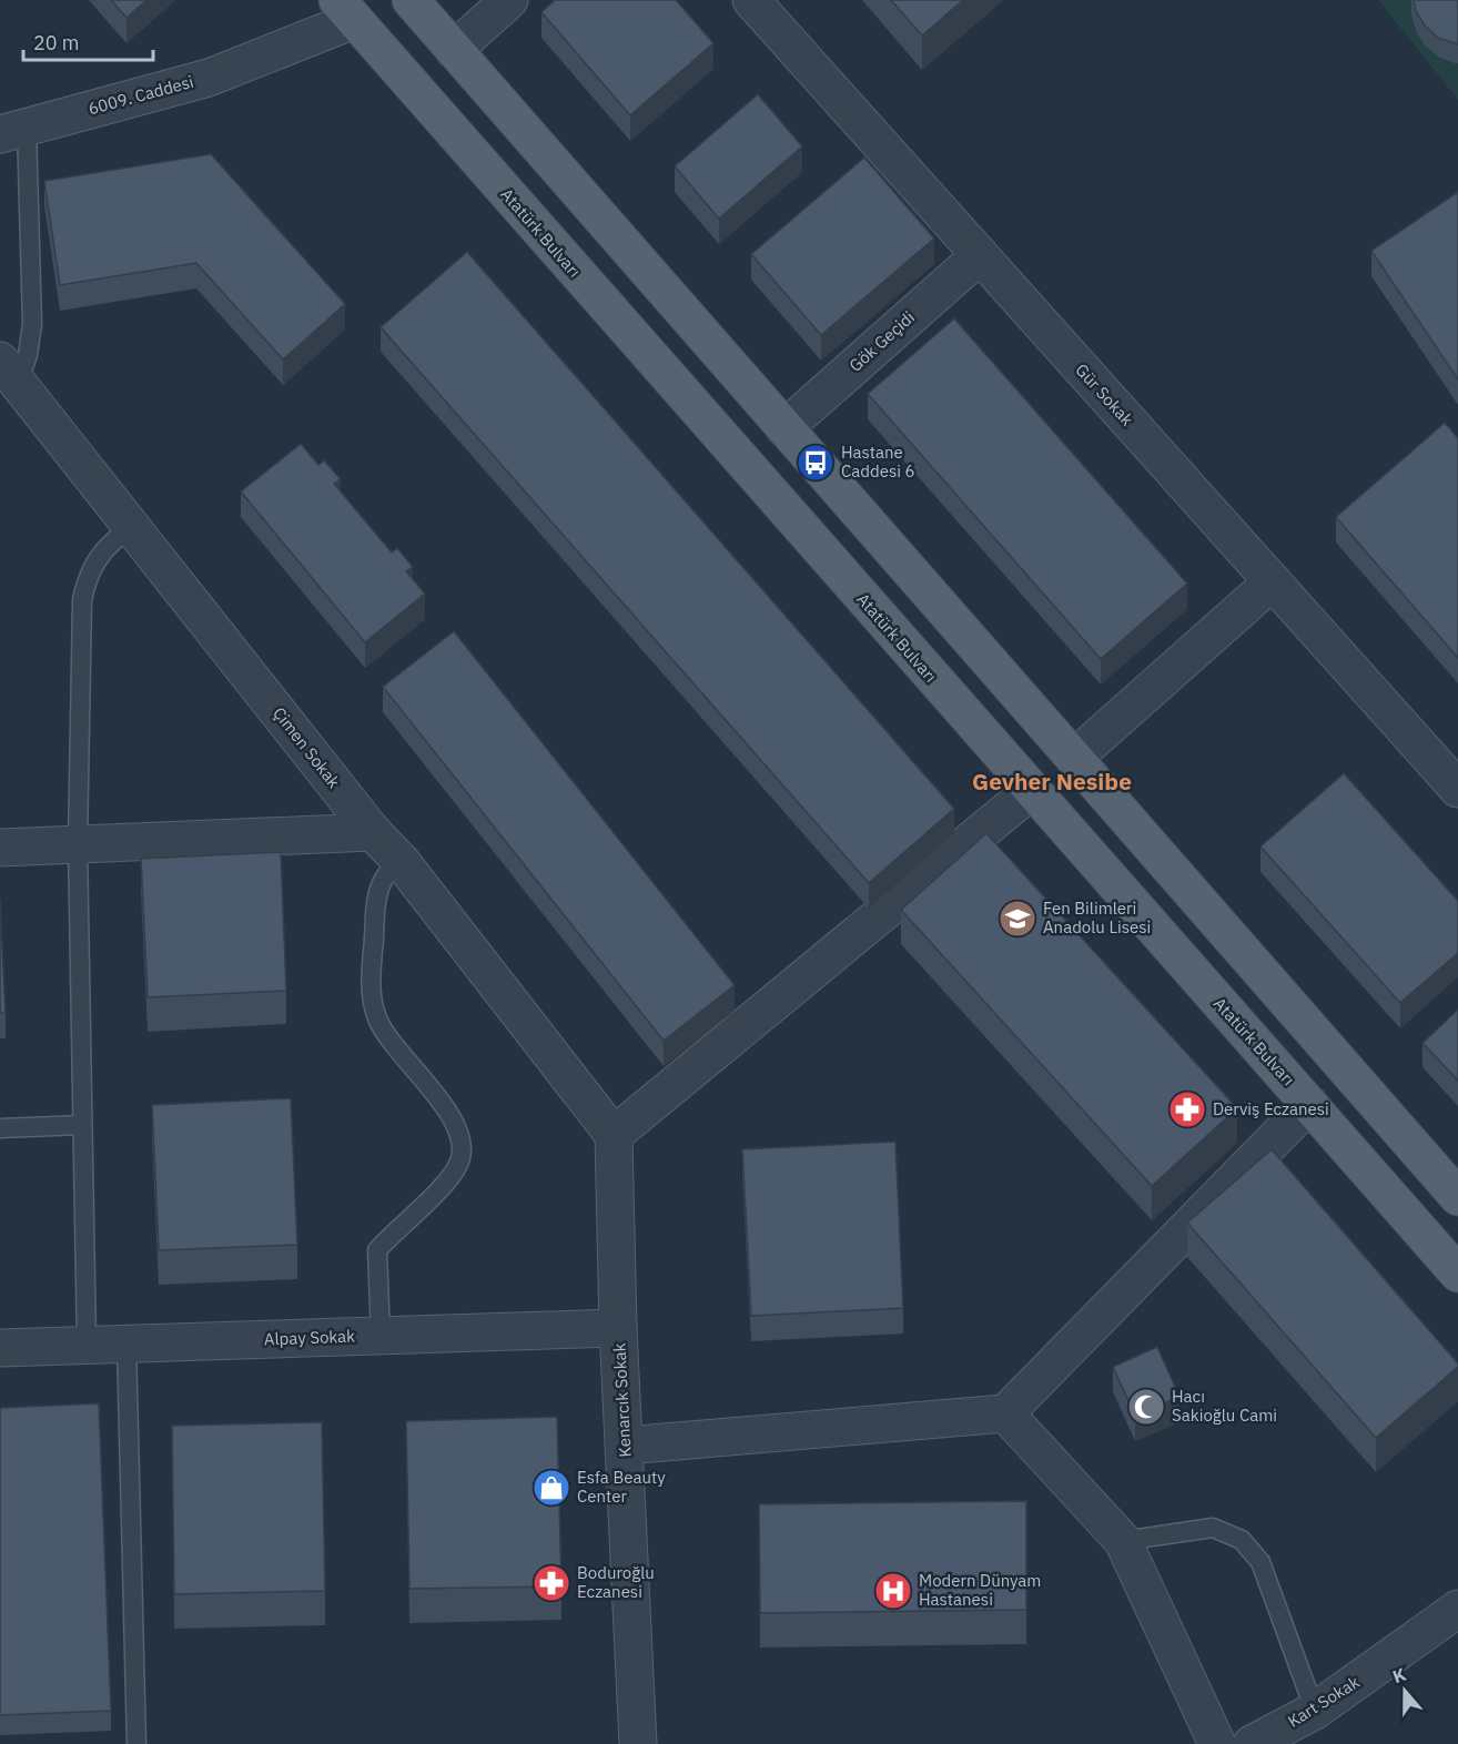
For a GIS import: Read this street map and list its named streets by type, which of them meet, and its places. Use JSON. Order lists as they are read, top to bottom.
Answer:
{
  "streets": {
    "main road": ["Atatürk Bulvarı"],
    "street": [
      "6009. Caddesi",
      "Gök Geçidi",
      "Gür Sokak",
      "Çimen Sokak",
      "Alpay Sokak",
      "Kenarcık Sokak",
      "Kart Sokak"
    ]
  },
  "crossings": [
    ["6009. Caddesi", "Atatürk Bulvarı"],
    ["Gök Geçidi", "Gür Sokak"],
    ["Çimen Sokak", "Kenarcık Sokak"],
    ["Alpay Sokak", "Kenarcık Sokak"]
  ],
  "districts": ["Gevher Nesibe"],
  "places": {
    "bus stop": ["Hastane Caddesi 6"],
    "school or university": ["Fen Bilimleri Anadolu Lisesi"],
    "pharmacy": ["Derviş Eczanesi", "Boduroğlu Eczanesi"],
    "mosque": ["Hacı Sakioğlu Cami"],
    "shop": ["Esfa Beauty Center"],
    "hospital": ["Modern Dünyam Hastanesi"]
  },
  "scale_bar": "20 m",
  "north": "top"
}
